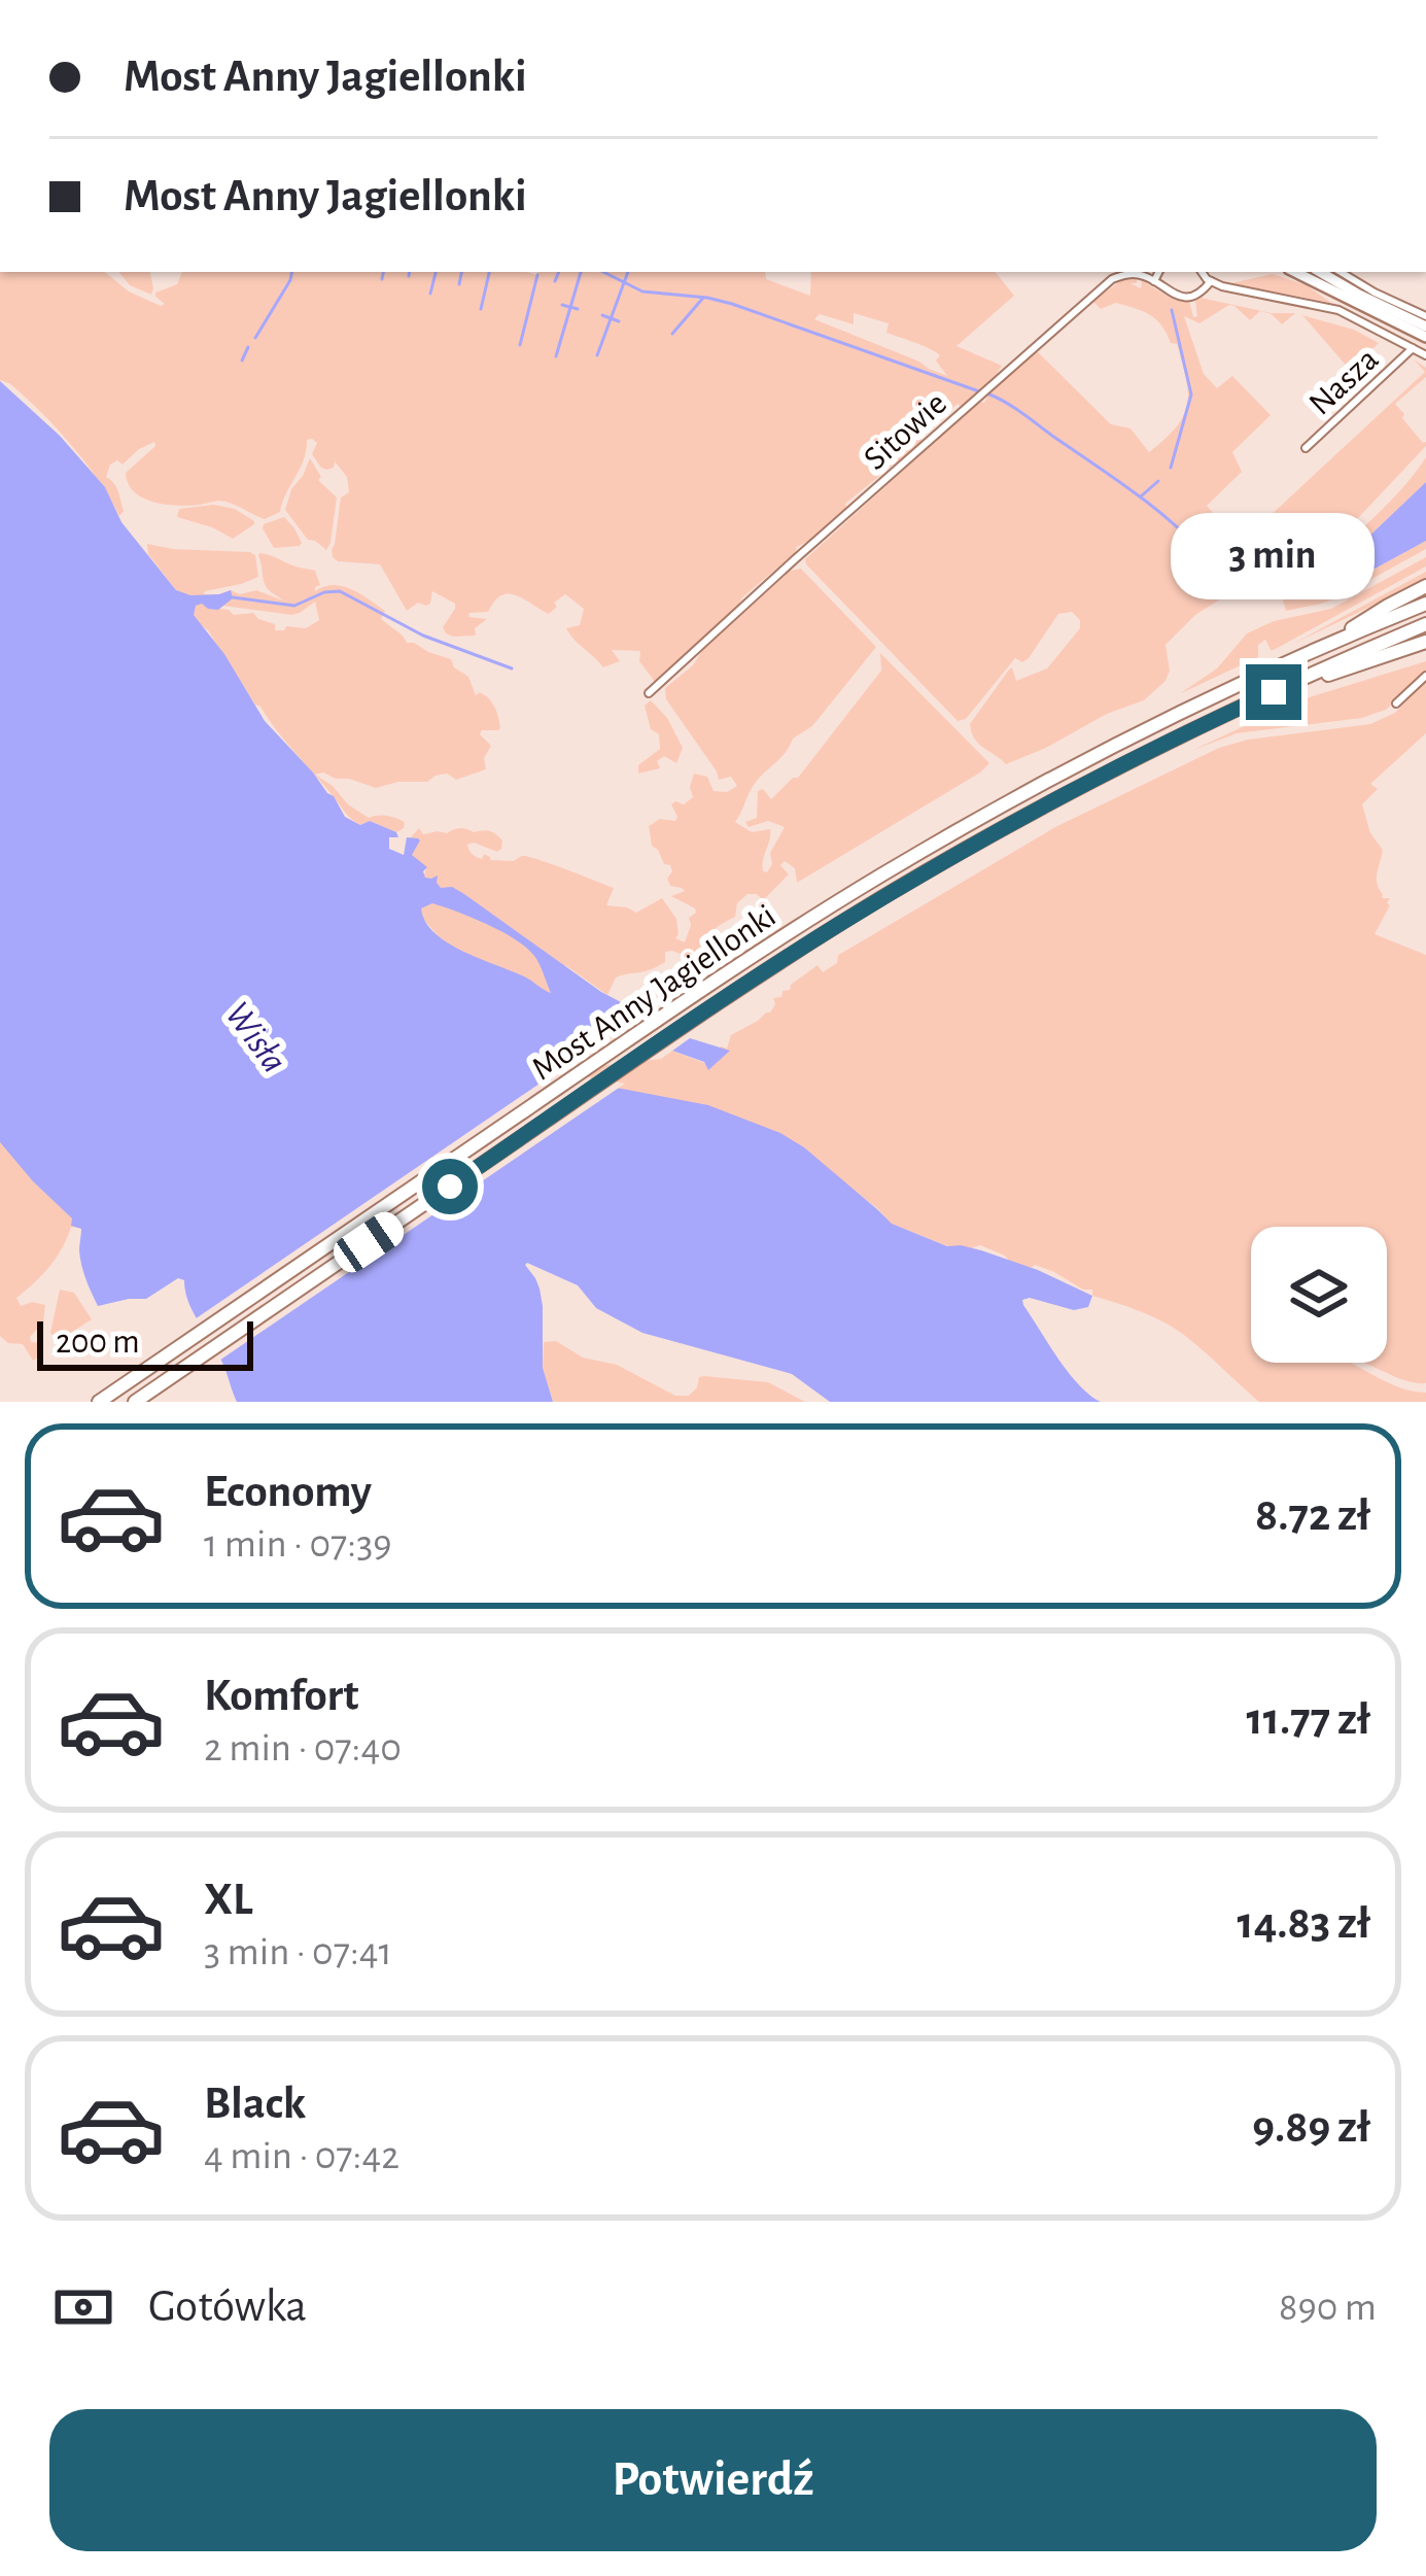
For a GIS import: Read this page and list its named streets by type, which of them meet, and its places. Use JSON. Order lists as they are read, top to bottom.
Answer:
{
  "streets": {
    "highway": ["Most Anny Jagiellonki"],
    "street": ["Nasza", "Sitowie"]
  },
  "water": ["Wisła"],
  "scale_bar": "200 m",
  "page": {
    "banner": ["Most Anny Jagiellonki", "Most Anny Jagiellonki"],
    "bubble": "3 min",
    "scale": "200 m",
    "list": [
      {
        "name": "Economy",
        "note": "1 min · 07:39",
        "value": "8.72 zł"
      },
      {
        "name": "Komfort",
        "note": "2 min · 07:40",
        "value": "11.77 zł"
      },
      {
        "name": "XL",
        "note": "3 min · 07:41",
        "value": "14.83 zł"
      },
      {
        "name": "Black",
        "note": "4 min · 07:42",
        "value": "9.89 zł"
      }
    ],
    "pay": ["Gotówka", "890 m"],
    "buttons": "Potwierdź"
  }
}
